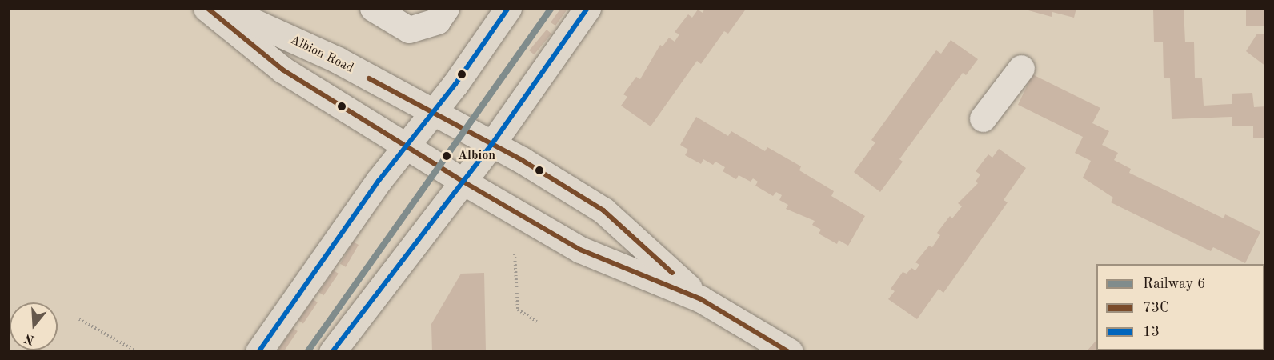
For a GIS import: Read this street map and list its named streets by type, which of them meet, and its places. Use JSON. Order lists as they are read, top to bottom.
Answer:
{
  "streets": {
    "main road": ["Albion Road"]
  },
  "places": ["Albion"],
  "lines": ["rail line 6", "transit line 73C", "transit line 13"],
  "legend": ["Railway 6", "73C", "13"],
  "north": "bottom"
}
